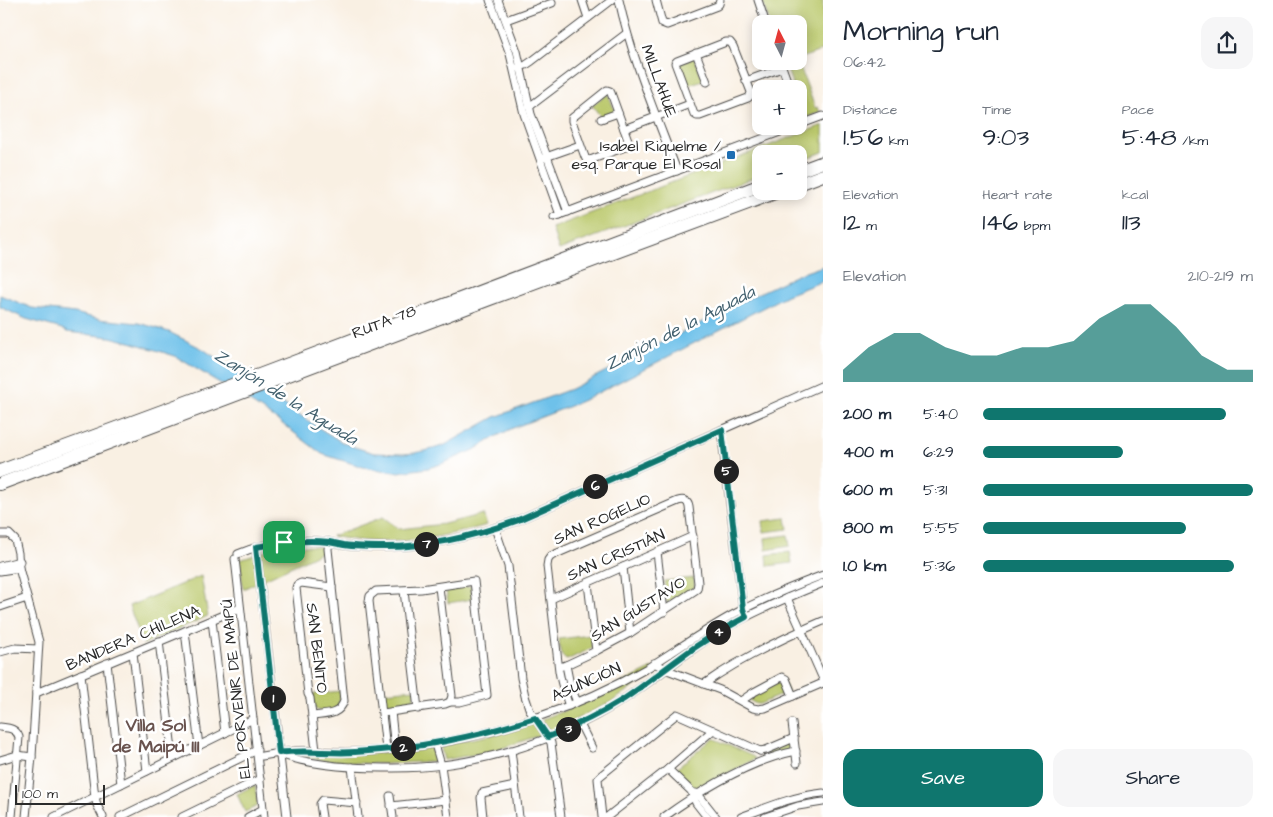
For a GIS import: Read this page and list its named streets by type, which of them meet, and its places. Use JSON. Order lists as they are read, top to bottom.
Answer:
{
  "streets": {
    "highway": ["RUTA 78"],
    "street": [
      "MILLAHUE",
      "SAN ROGELIO",
      "SAN CRISTIÁN",
      "SAN GUSTAVO",
      "BANDERA CHILENA",
      "SAN BENITO",
      "ASUNCIÓN",
      "EL PORVENIR DE MAIPÚ"
    ]
  },
  "crossings": [
    ["SAN ROGELIO", "SAN CRISTIÁN"],
    ["SAN ROGELIO", "SAN GUSTAVO"],
    ["SAN ROGELIO", "ASUNCIÓN"],
    ["SAN CRISTIÁN", "SAN GUSTAVO"],
    ["BANDERA CHILENA", "EL PORVENIR DE MAIPÚ"],
    ["SAN BENITO", "ASUNCIÓN"],
    ["ASUNCIÓN", "EL PORVENIR DE MAIPÚ"]
  ],
  "districts": ["Villa Sol de Maipú III"],
  "water": ["Zanjón de la Aguada"],
  "places": {
    "transit": ["Isabel Riquelme / esq. Parque El Rosal"]
  },
  "scale_bar": "100 m",
  "north": "top",
  "page": {
    "heading": ["Morning run", "06:42"],
    "map_buttons": ["+", "−"],
    "stats": [
      ["Distance", "1.56 km"],
      ["Time", "9:03"],
      ["Pace", "5:48 /km"],
      ["Elevation", "12 m"],
      ["Heart rate", "146 bpm"],
      ["kcal", "113"]
    ],
    "chart": ["Elevation", "210–219 m"],
    "list": [
      {
        "name": "200 m",
        "note": "5:40"
      },
      {
        "name": "400 m",
        "note": "6:29"
      },
      {
        "name": "600 m",
        "note": "5:31"
      },
      {
        "name": "800 m",
        "note": "5:55"
      },
      {
        "name": "1.0 km",
        "note": "5:36"
      }
    ],
    "pins": [
      "5",
      "6",
      "7",
      "4",
      "1",
      "3",
      "2"
    ],
    "buttons": ["Save", "Share"],
    "scale": "100 m"
  }
}
